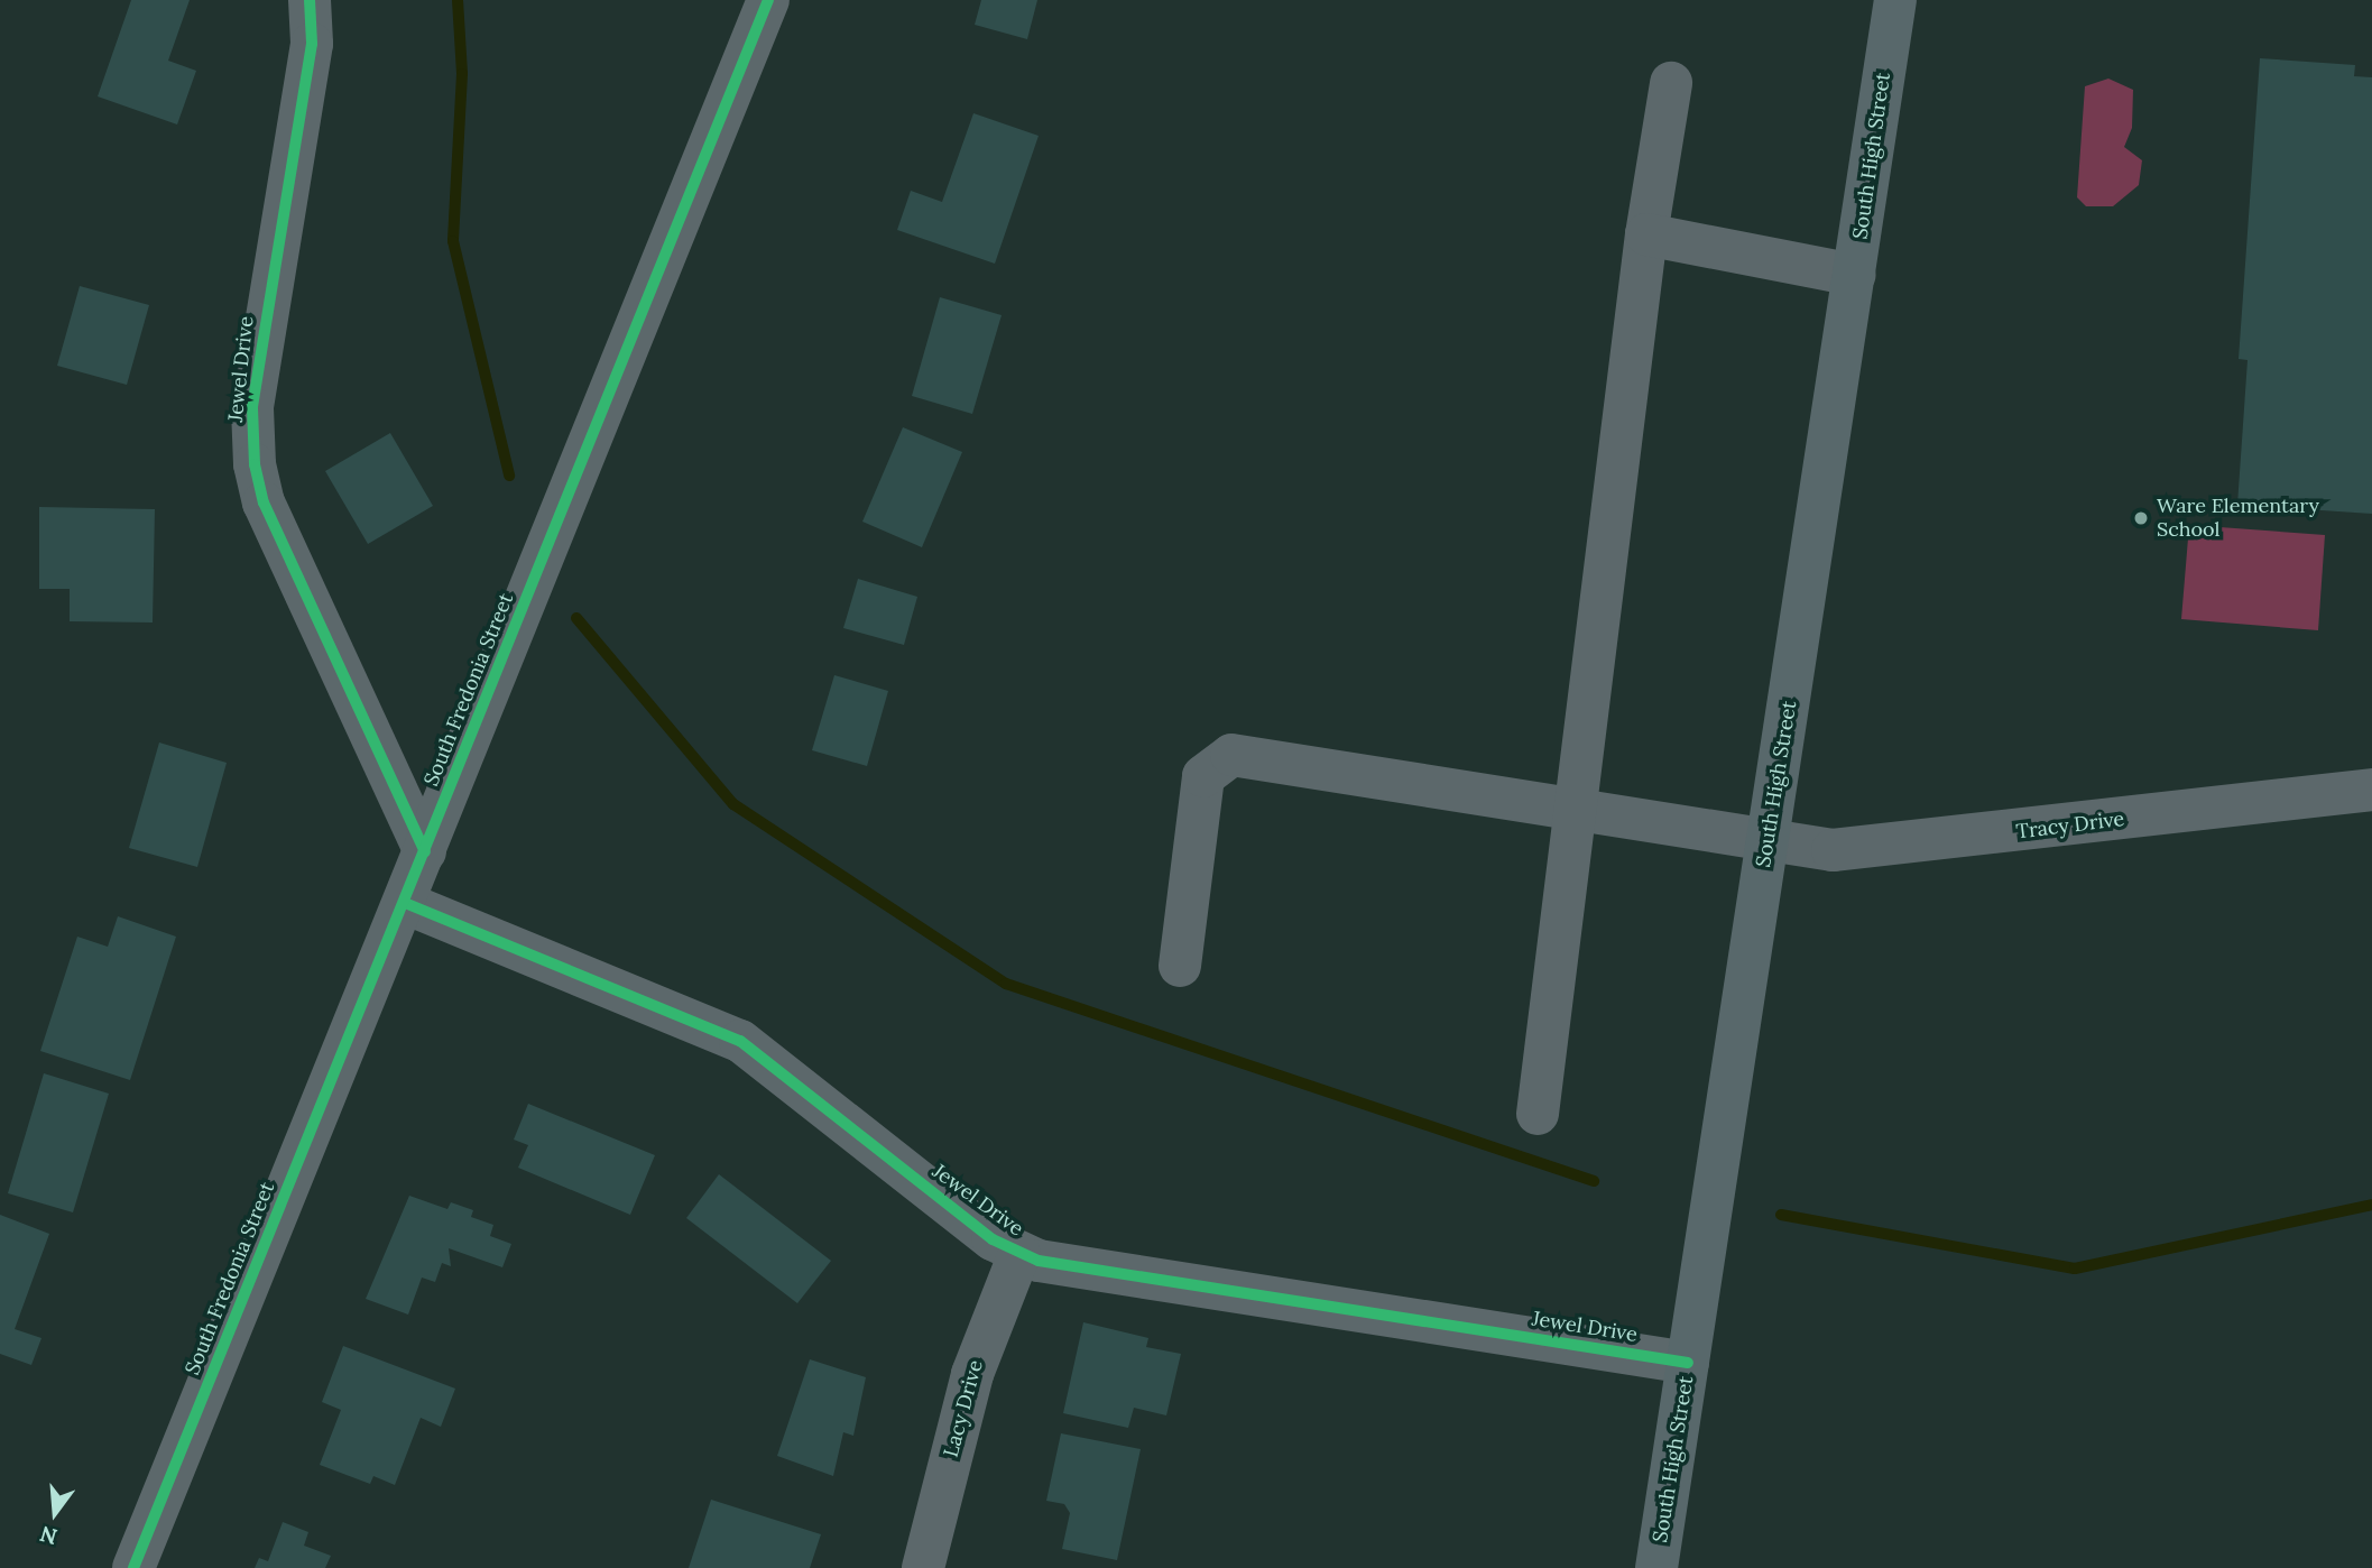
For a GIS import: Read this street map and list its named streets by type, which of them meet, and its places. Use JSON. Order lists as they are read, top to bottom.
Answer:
{
  "streets": {
    "main road": ["South High Street"],
    "street": [
      "Jewel Drive",
      "South Fredonia Street",
      "Tracy Drive",
      "Lacy Drive"
    ]
  },
  "crossings": [
    ["South High Street", "Jewel Drive"],
    ["South High Street", "Tracy Drive"],
    ["Jewel Drive", "South Fredonia Street"],
    ["Jewel Drive", "Lacy Drive"]
  ],
  "places": ["Ware Elementary School"],
  "north": "bottom"
}
